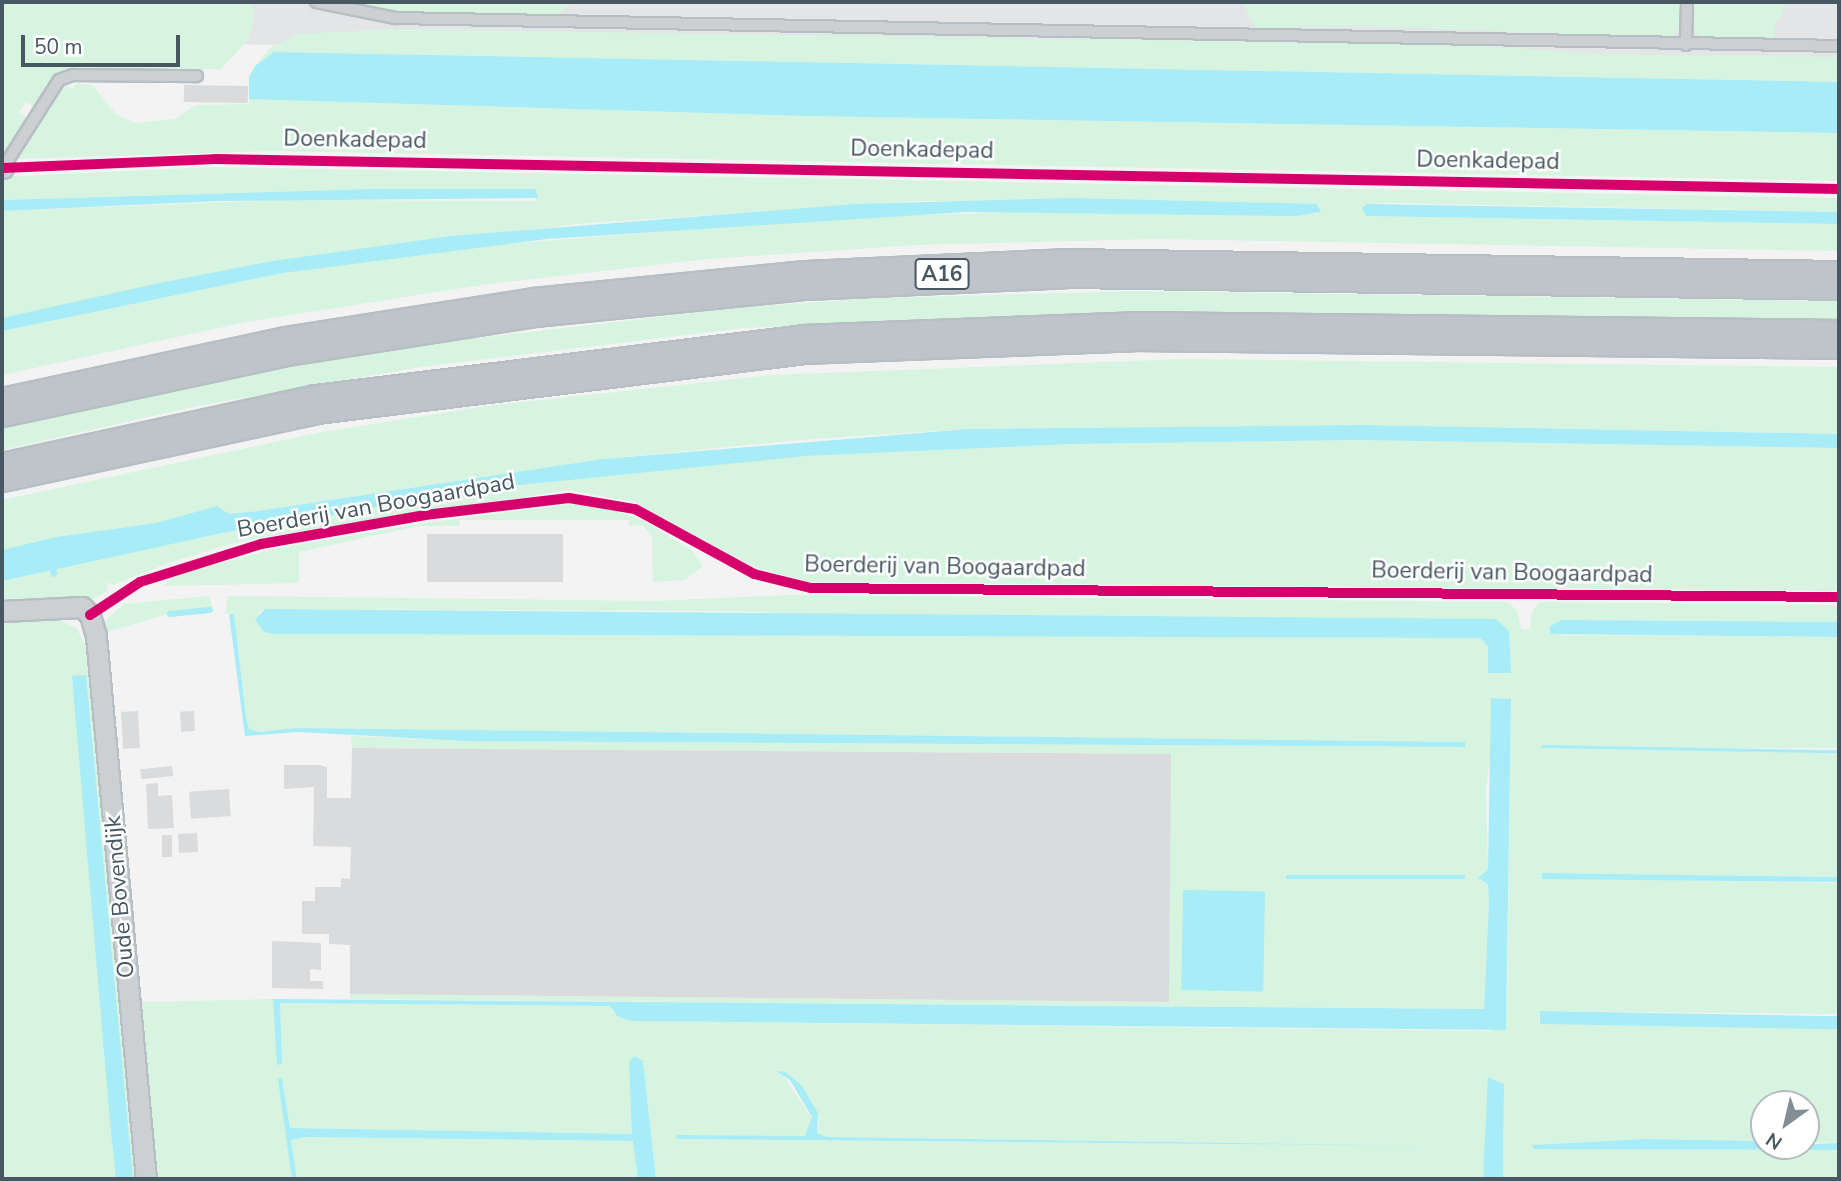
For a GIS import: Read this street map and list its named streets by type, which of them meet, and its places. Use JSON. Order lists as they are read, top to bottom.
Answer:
{
  "streets": {
    "highway": ["A16"],
    "street": ["Oude Bovendijk"],
    "cycle path": ["Doenkadepad", "Boerderij van Boogaardpad"]
  },
  "scale_bar": "50 m",
  "north": "bottom left"
}
